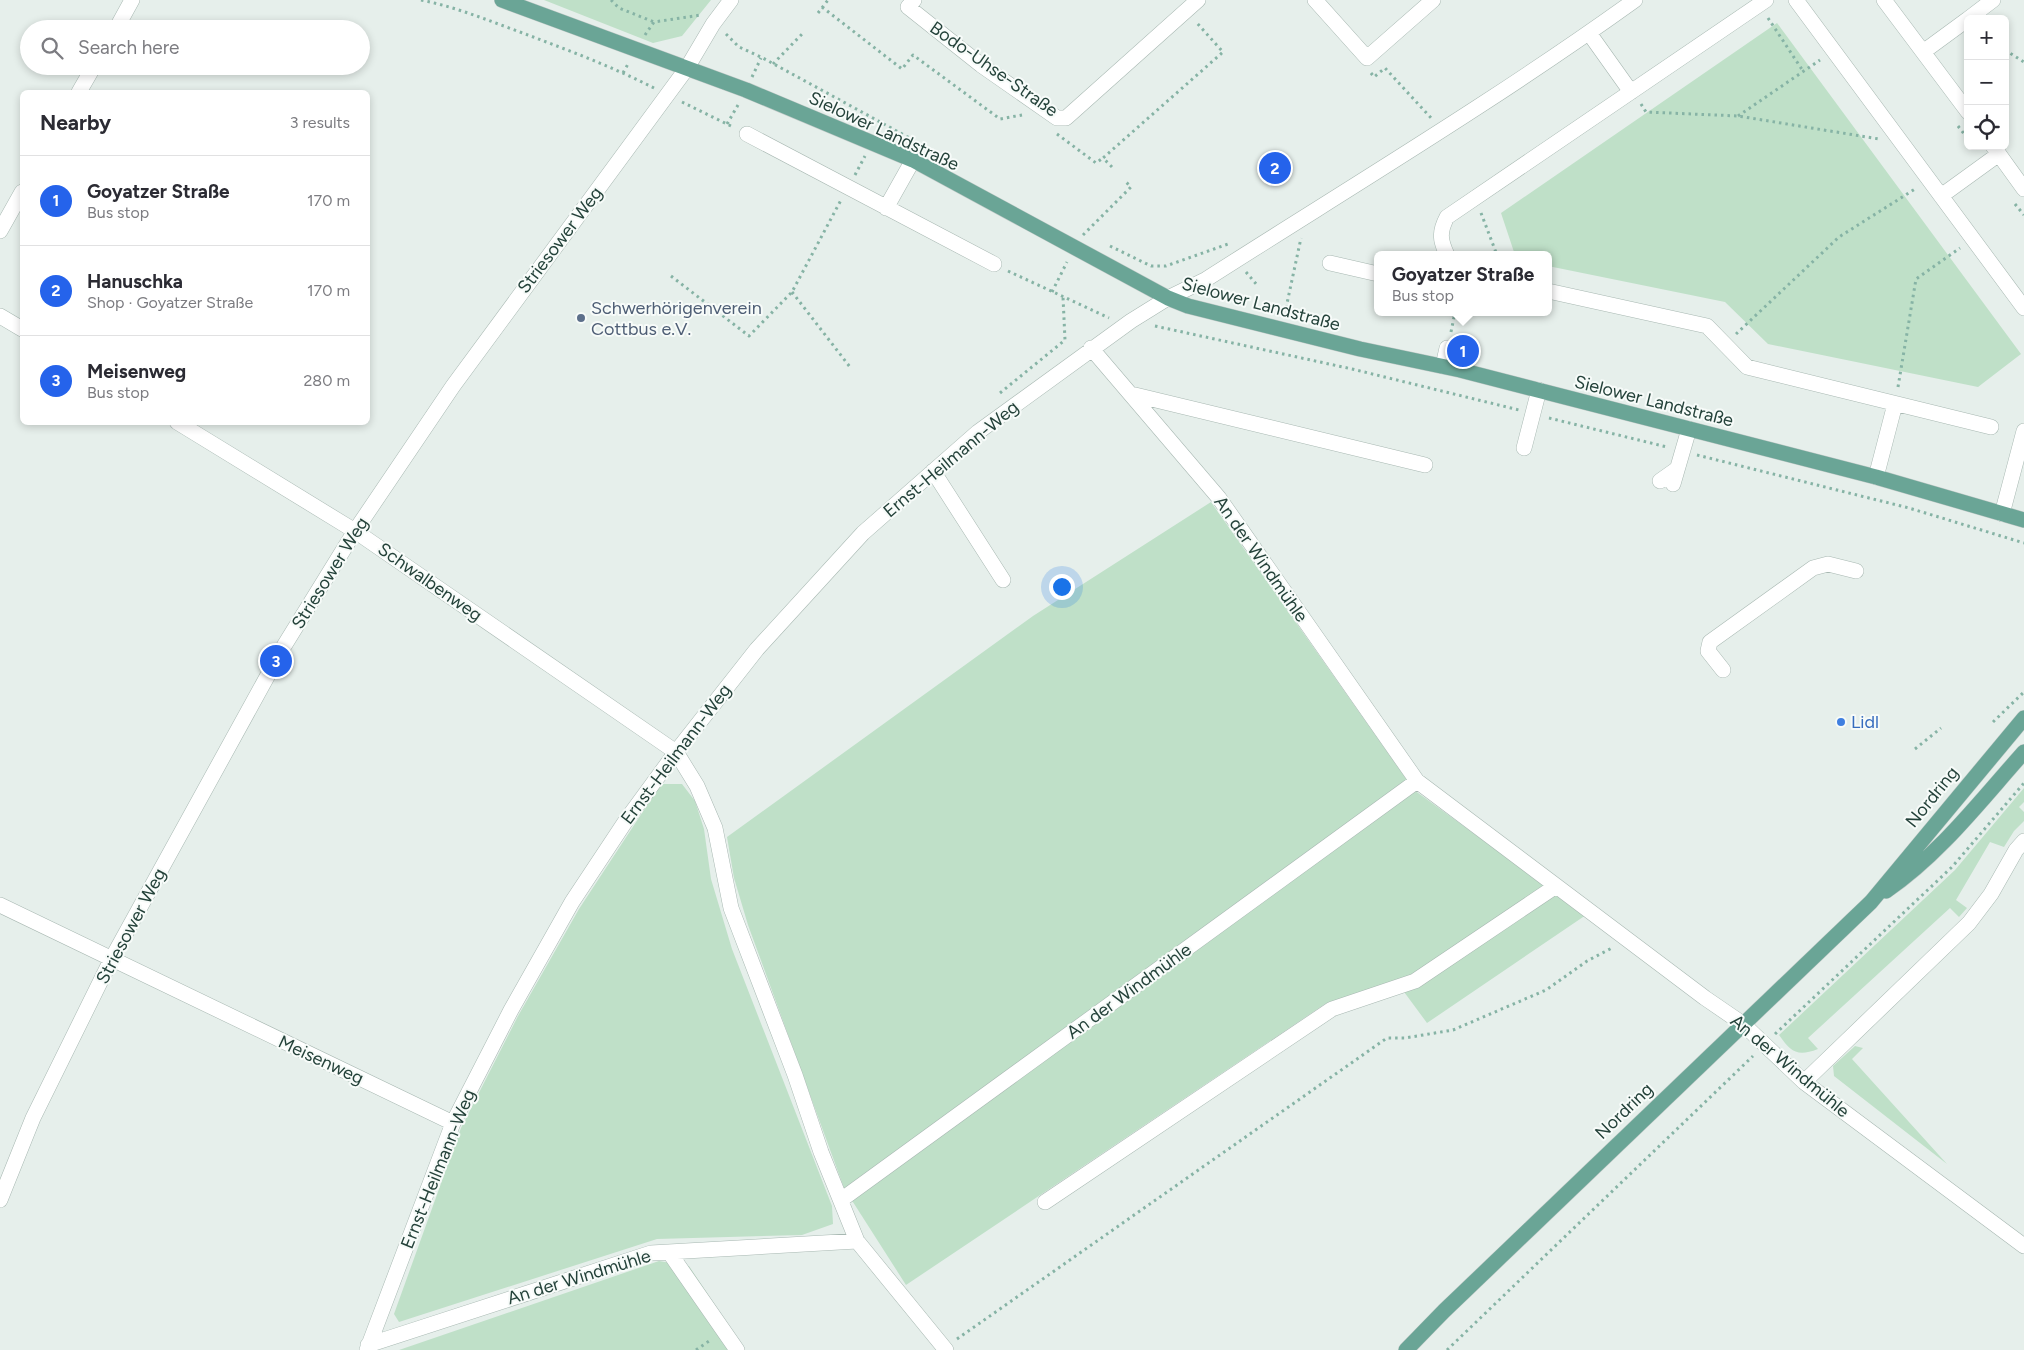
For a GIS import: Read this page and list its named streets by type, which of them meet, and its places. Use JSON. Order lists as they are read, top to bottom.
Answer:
{
  "streets": {
    "main road": ["Sielower Landstraße", "Nordring"],
    "street": [
      "Bodo-Uhse-Straße",
      "Striesower Weg",
      "Ernst-Heilmann-Weg",
      "An der Windmühle",
      "Schwalbenweg",
      "Meisenweg"
    ]
  },
  "crossings": [
    ["Sielower Landstraße", "Striesower Weg"],
    ["Sielower Landstraße", "Ernst-Heilmann-Weg"],
    ["Striesower Weg", "Schwalbenweg"],
    ["Striesower Weg", "Meisenweg"],
    ["Ernst-Heilmann-Weg", "An der Windmühle"],
    ["Ernst-Heilmann-Weg", "Schwalbenweg"],
    ["Ernst-Heilmann-Weg", "Meisenweg"],
    ["An der Windmühle", "Nordring"]
  ],
  "places": ["Schwerhörigenverein Cottbus e.V.", "Lidl"],
  "page": {
    "map_buttons": ["+", "−"],
    "search": "Search here",
    "heading": ["Nearby", "3 results"],
    "pins": ["2", "1", "3"],
    "list": [
      {
        "mark": "1",
        "name": "Goyatzer Straße",
        "note": "Bus stop",
        "value": "170 m"
      },
      {
        "mark": "2",
        "name": "Hanuschka",
        "note": "Shop · Goyatzer Straße",
        "value": "170 m"
      },
      {
        "mark": "3",
        "name": "Meisenweg",
        "note": "Bus stop",
        "value": "280 m"
      }
    ],
    "popup": ["Goyatzer Straße", "Bus stop"]
  }
}
